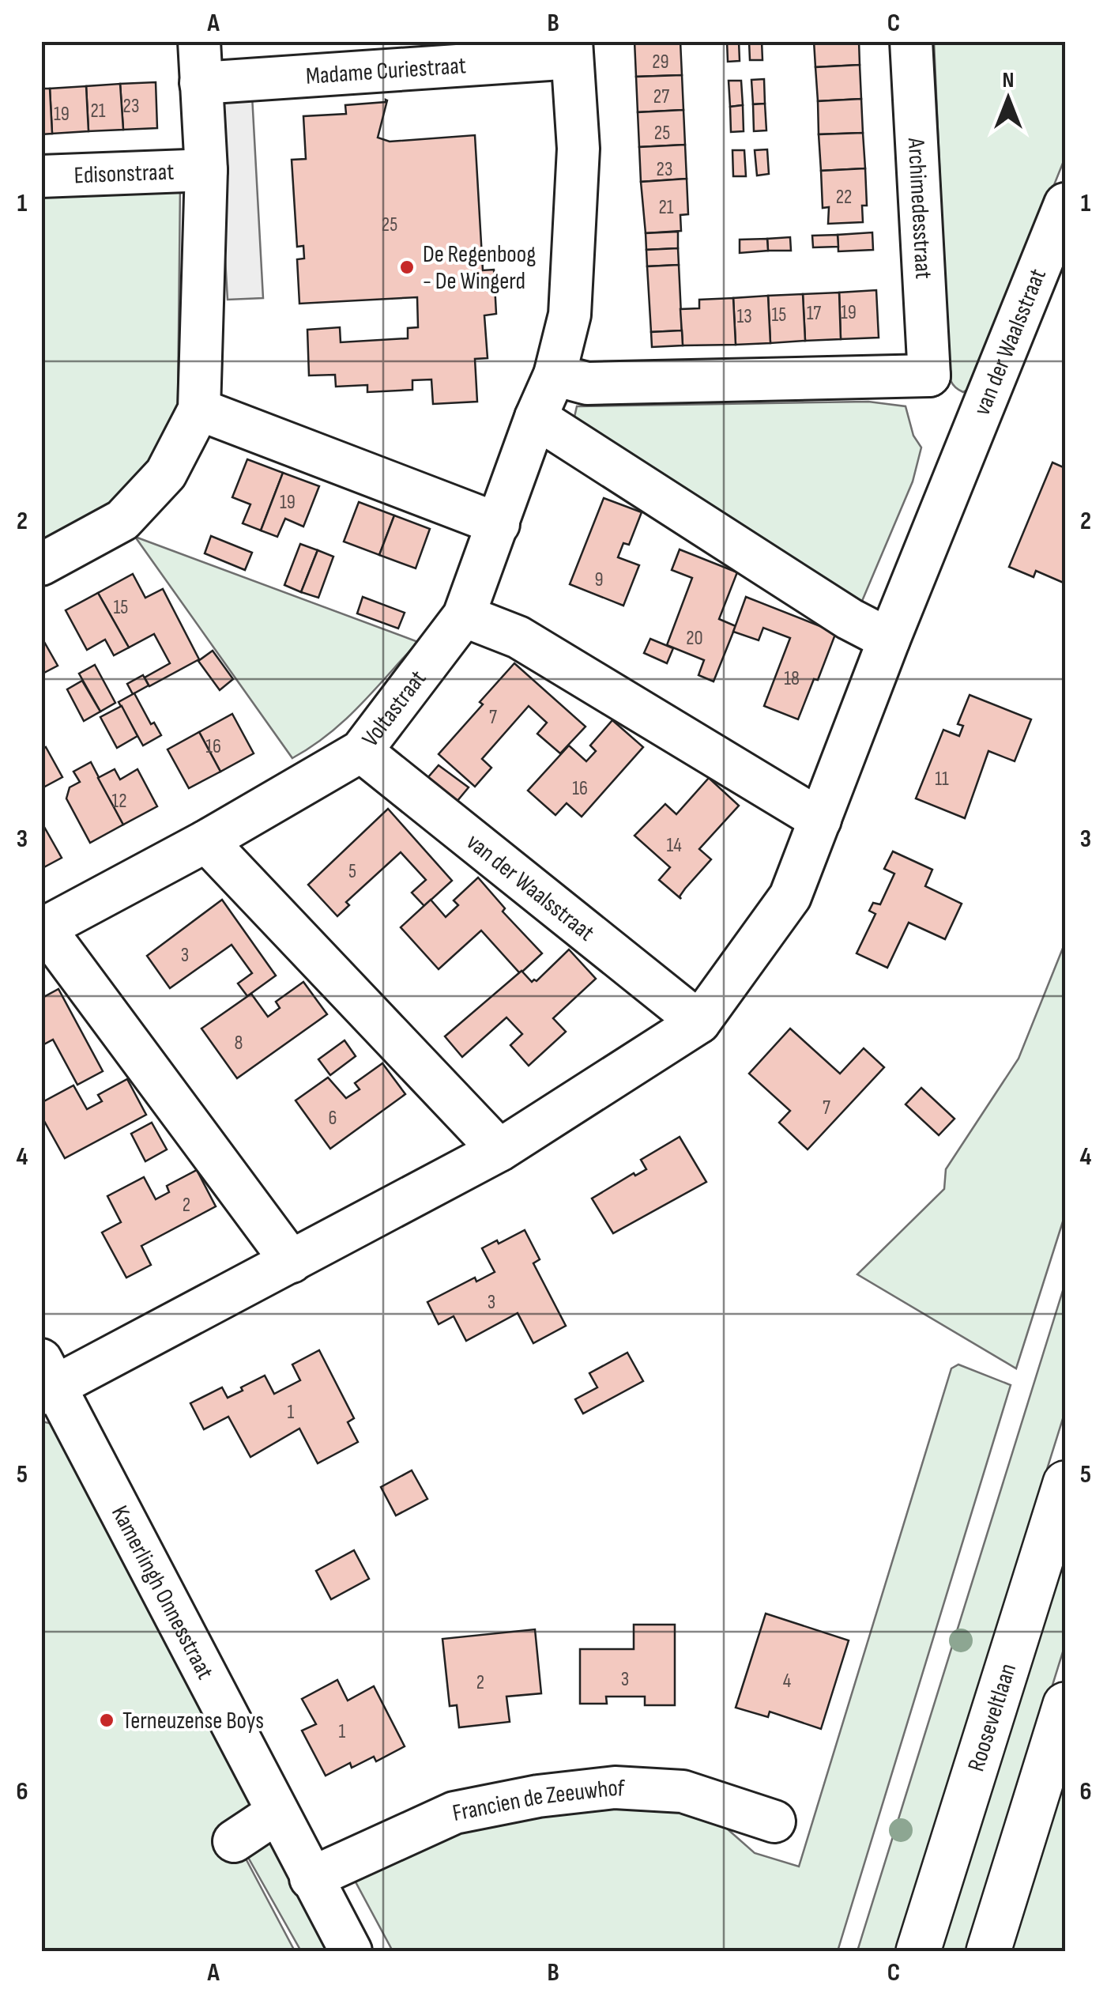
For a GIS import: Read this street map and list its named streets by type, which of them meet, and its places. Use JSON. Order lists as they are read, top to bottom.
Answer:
{
  "streets": {
    "main road": ["Rooseveltlaan"],
    "street": [
      "Madame Curiestraat",
      "Edisonstraat",
      "Archimedesstraat",
      "van der Waalsstraat",
      "Voltastraat",
      "Kamerlingh Onnesstraat",
      "Francien de Zeeuwhof"
    ]
  },
  "crossings": [
    ["Madame Curiestraat", "Voltastraat"],
    ["Archimedesstraat", "van der Waalsstraat"],
    ["van der Waalsstraat", "Voltastraat"],
    ["van der Waalsstraat", "Kamerlingh Onnesstraat"],
    ["Kamerlingh Onnesstraat", "Francien de Zeeuwhof"]
  ],
  "places": ["De Regenboog - De Wingerd", "Terneuzense Boys"],
  "house_numbers": [
    "29",
    "27",
    "23",
    "21",
    "19",
    "25",
    "23",
    "22",
    "21",
    "25",
    "19",
    "17",
    "15",
    "13",
    "19",
    "9",
    "15",
    "20",
    "18",
    "7",
    "16",
    "11",
    "16",
    "12",
    "14",
    "5",
    "3",
    "8",
    "7",
    "6",
    "2",
    "3",
    "1",
    "3",
    "4",
    "2",
    "1"
  ],
  "north": "top",
  "grid": {
    "columns": ["A", "B", "C"],
    "rows": [
      "1",
      "2",
      "3",
      "4",
      "5",
      "6"
    ]
  }
}
